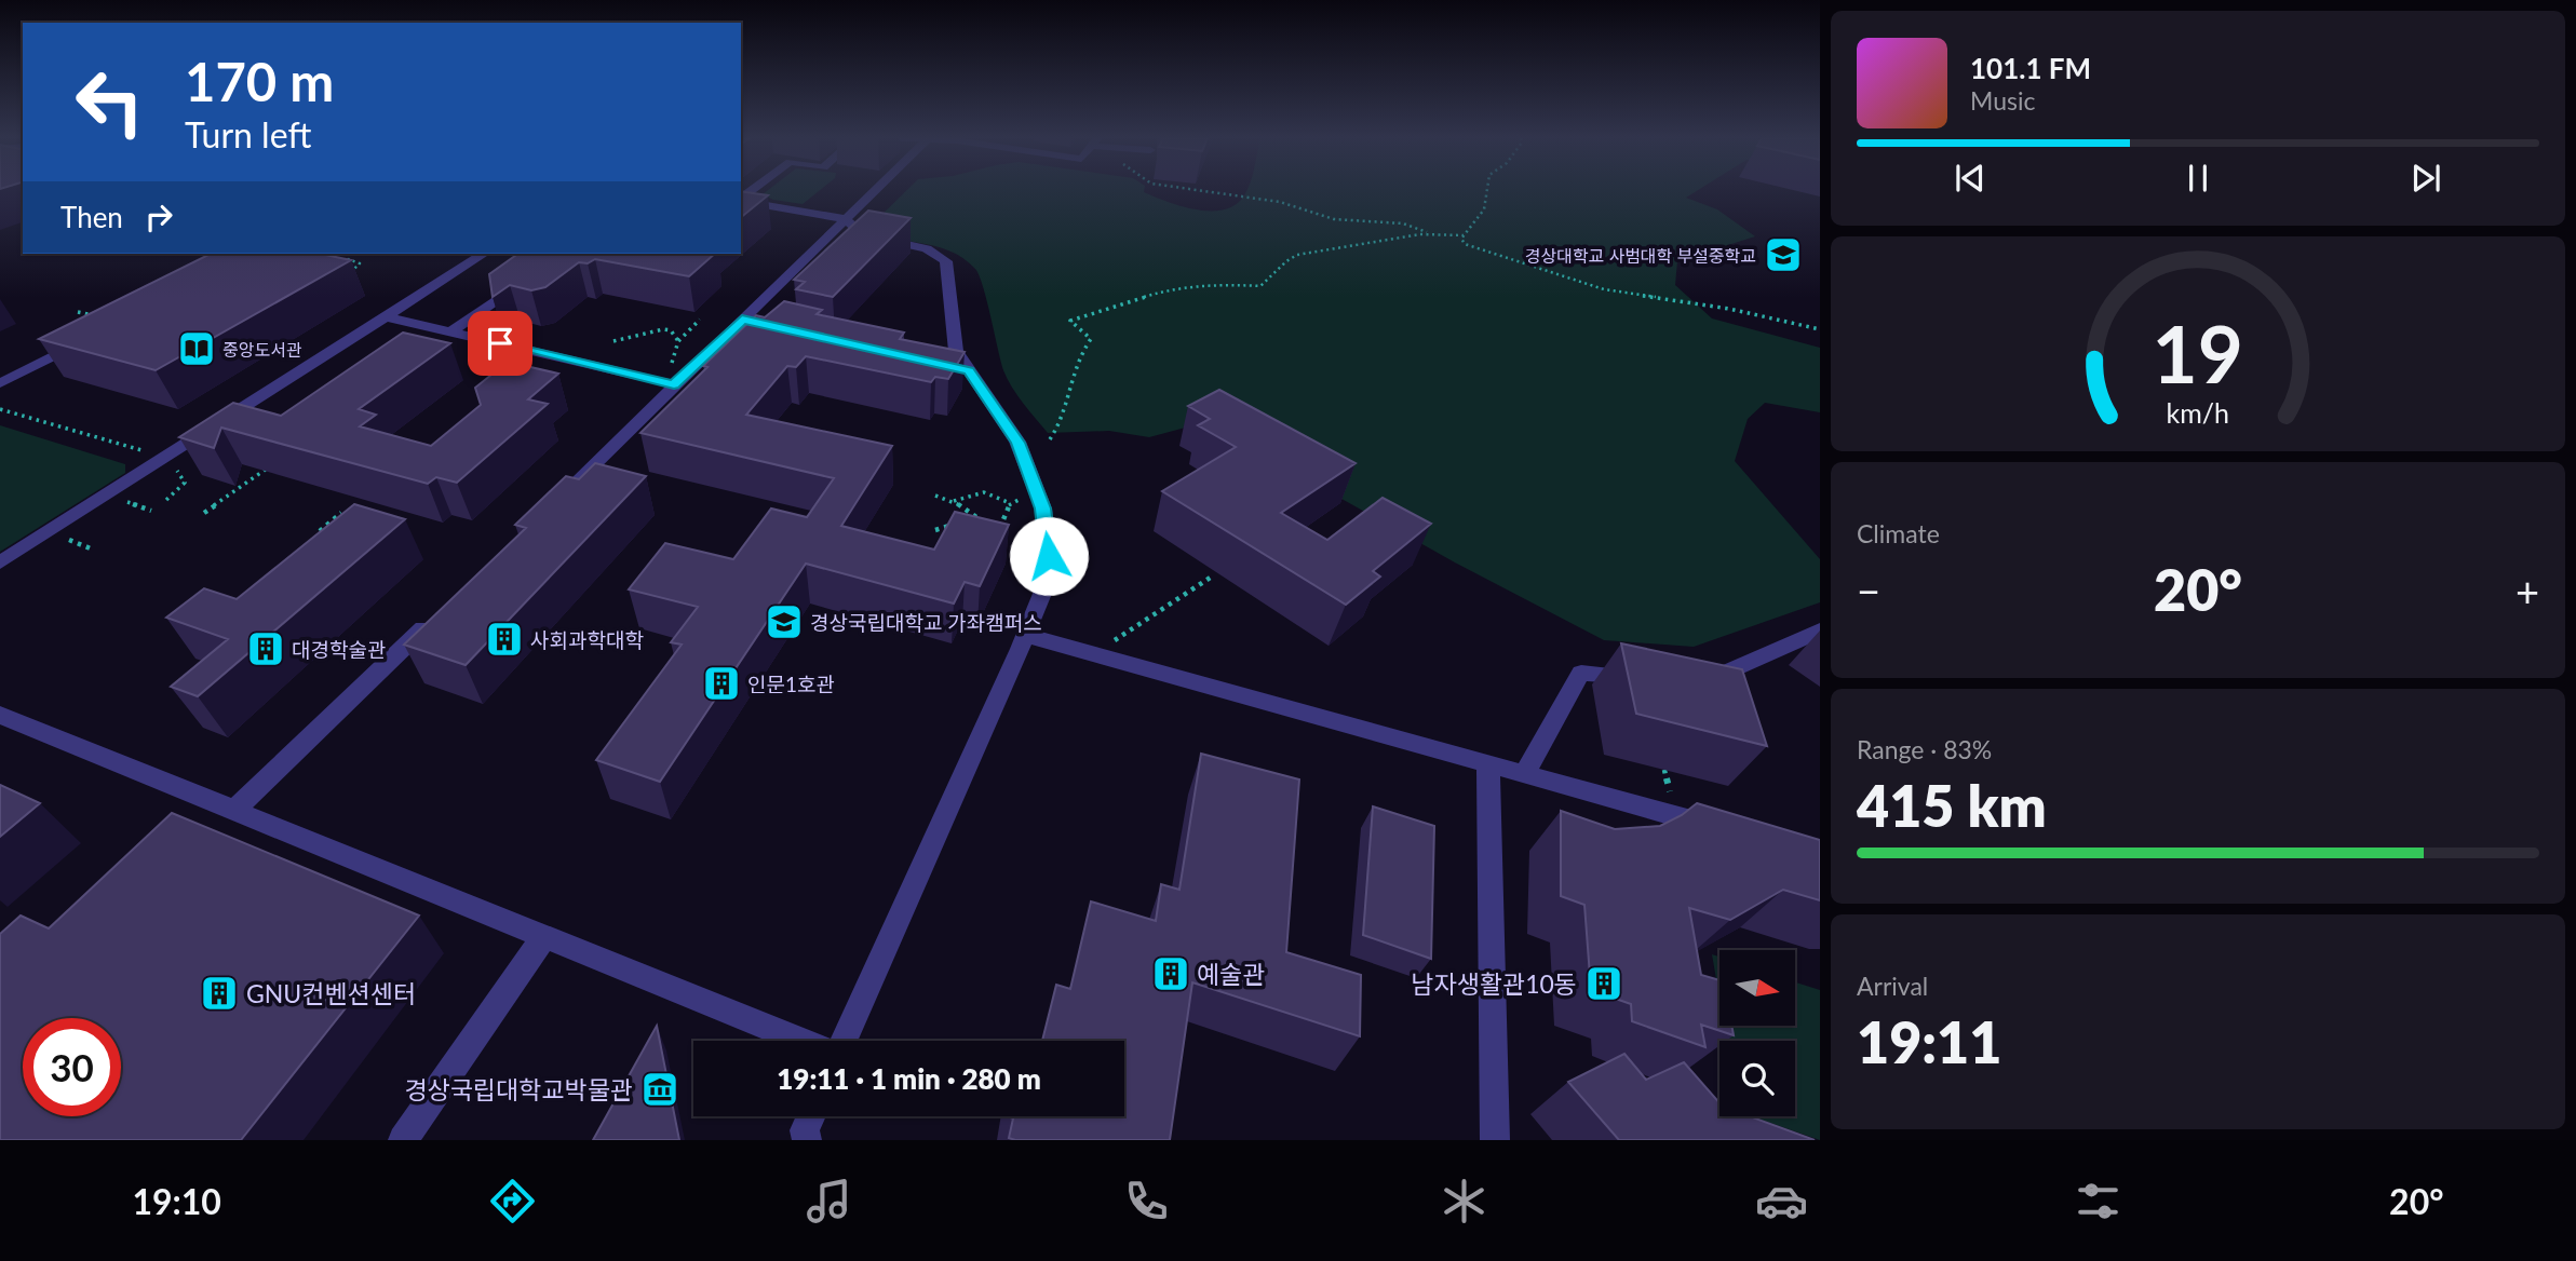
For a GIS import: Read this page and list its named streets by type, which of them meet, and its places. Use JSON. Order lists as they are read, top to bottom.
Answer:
{
  "places": {
    "school or university": ["경상대학교 사범대학 부설중학교", "경상국립대학교 가좌캠퍼스"],
    "library": ["중앙도서관"],
    "building": [
      "사회과학대학",
      "대경학술관",
      "인문1호관",
      "예술관",
      "남자생활관10동",
      "GNU컨벤션센터"
    ],
    "museum": ["경상국립대학교박물관"]
  },
  "north": "right",
  "page": {
    "turn": ["170 m", "Turn left"],
    "song": ["101.1 FM", "Music"],
    "then": "Then",
    "tile": [
      "Climate",
      ["Range · 83%", "415 km"],
      ["Arrival", "19:11"]
    ],
    "heat": ["−", "20°", "+"],
    "limit": "30",
    "trip": "19:11 · 1 min · 280 m",
    "tabs": ["19:10", "20°"],
    "gauge": ["19", "km/h"]
  }
}
